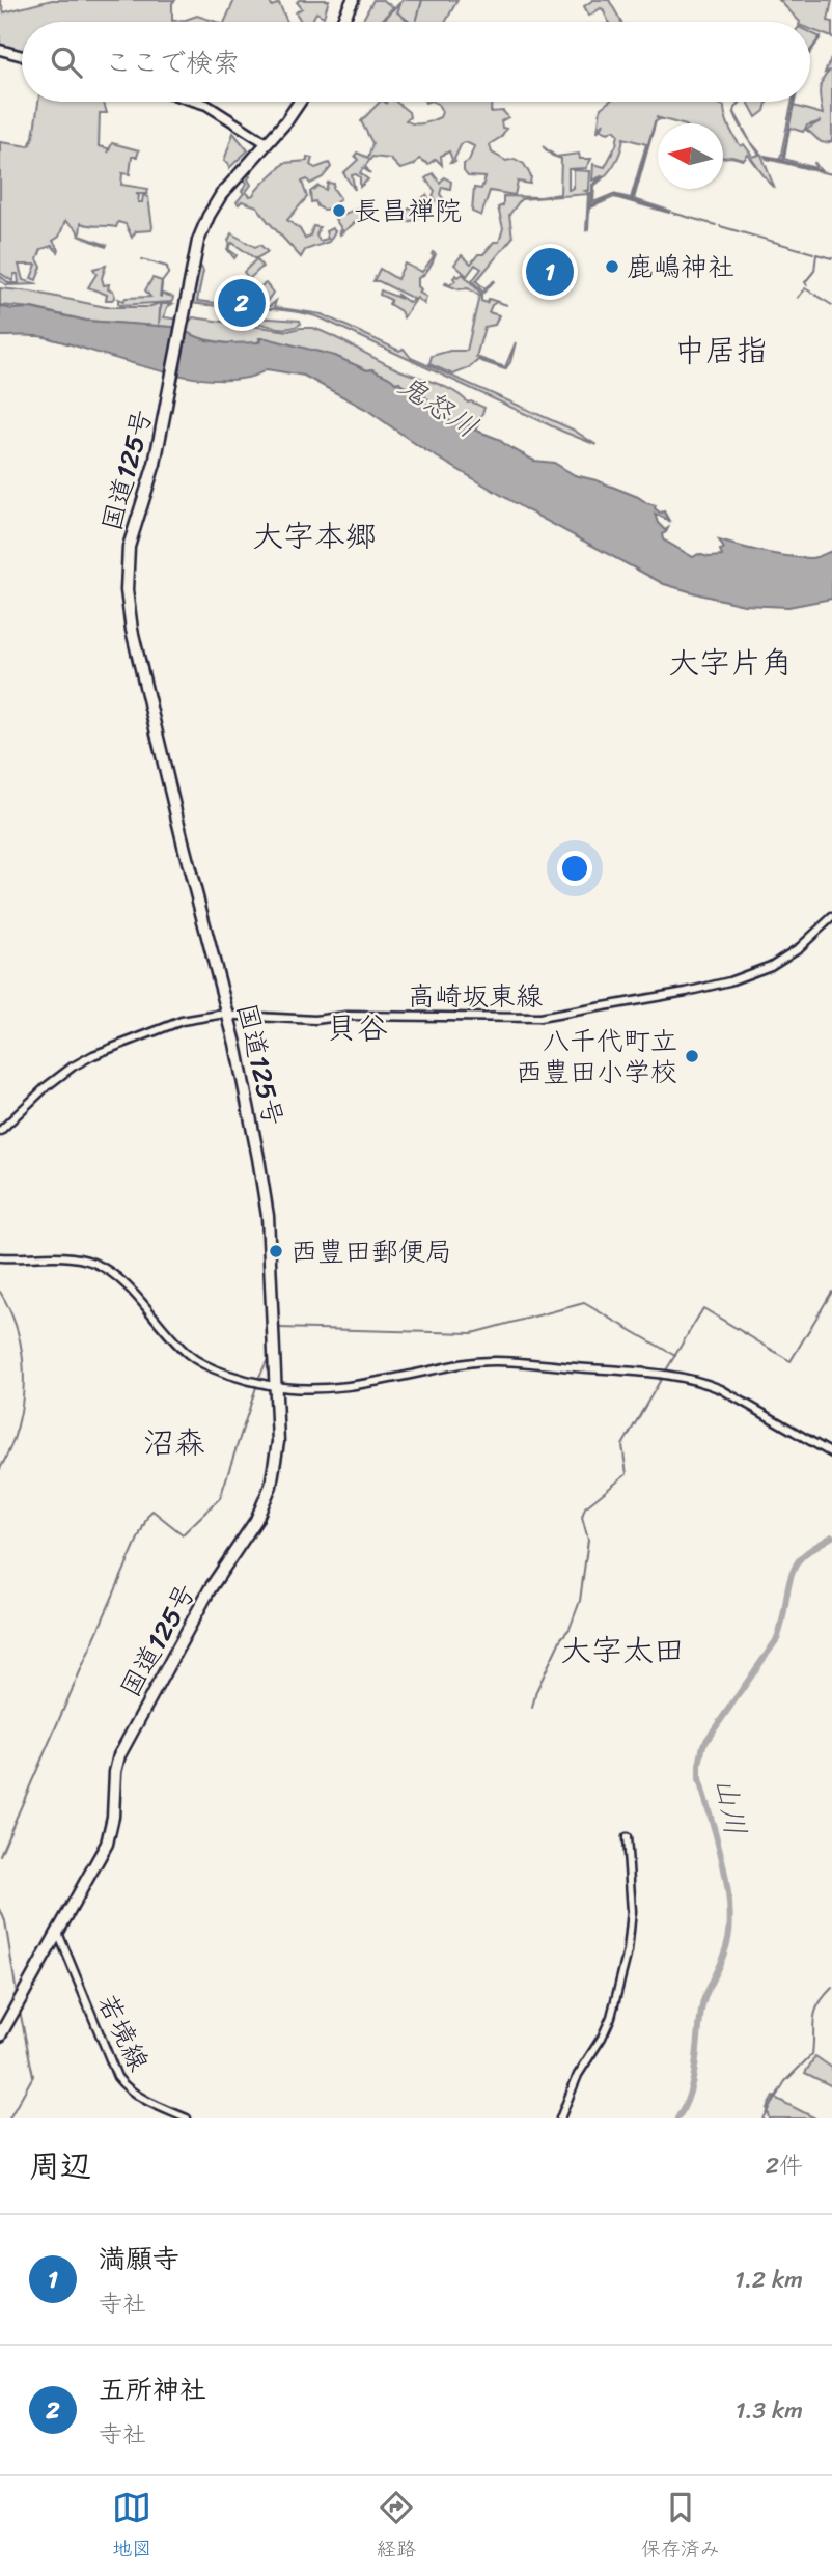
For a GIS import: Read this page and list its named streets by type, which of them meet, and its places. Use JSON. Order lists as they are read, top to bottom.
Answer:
{
  "streets": {
    "highway": ["国道125号"],
    "street": ["高崎坂東線", "若境線"]
  },
  "crossings": [
    ["国道125号", "高崎坂東線"],
    ["国道125号", "若境線"]
  ],
  "districts": [
    "中居指",
    "大字本郷",
    "大字片角",
    "貝谷",
    "沼森",
    "大字太田"
  ],
  "water": ["鬼怒川", "山川"],
  "places": [
    "長昌禅院",
    "鹿嶋神社",
    "八千代町立 西豊田小学校",
    "西豊田郵便局"
  ],
  "north": "left",
  "page": {
    "search": "ここで検索",
    "pins": ["1", "2"],
    "heading": ["周辺", "2件"],
    "list": [
      {
        "mark": "1",
        "name": "満願寺",
        "note": "寺社",
        "value": "1.2 km"
      },
      {
        "mark": "2",
        "name": "五所神社",
        "note": "寺社",
        "value": "1.3 km"
      }
    ],
    "nav": ["地図", "経路", "保存済み"]
  }
}
